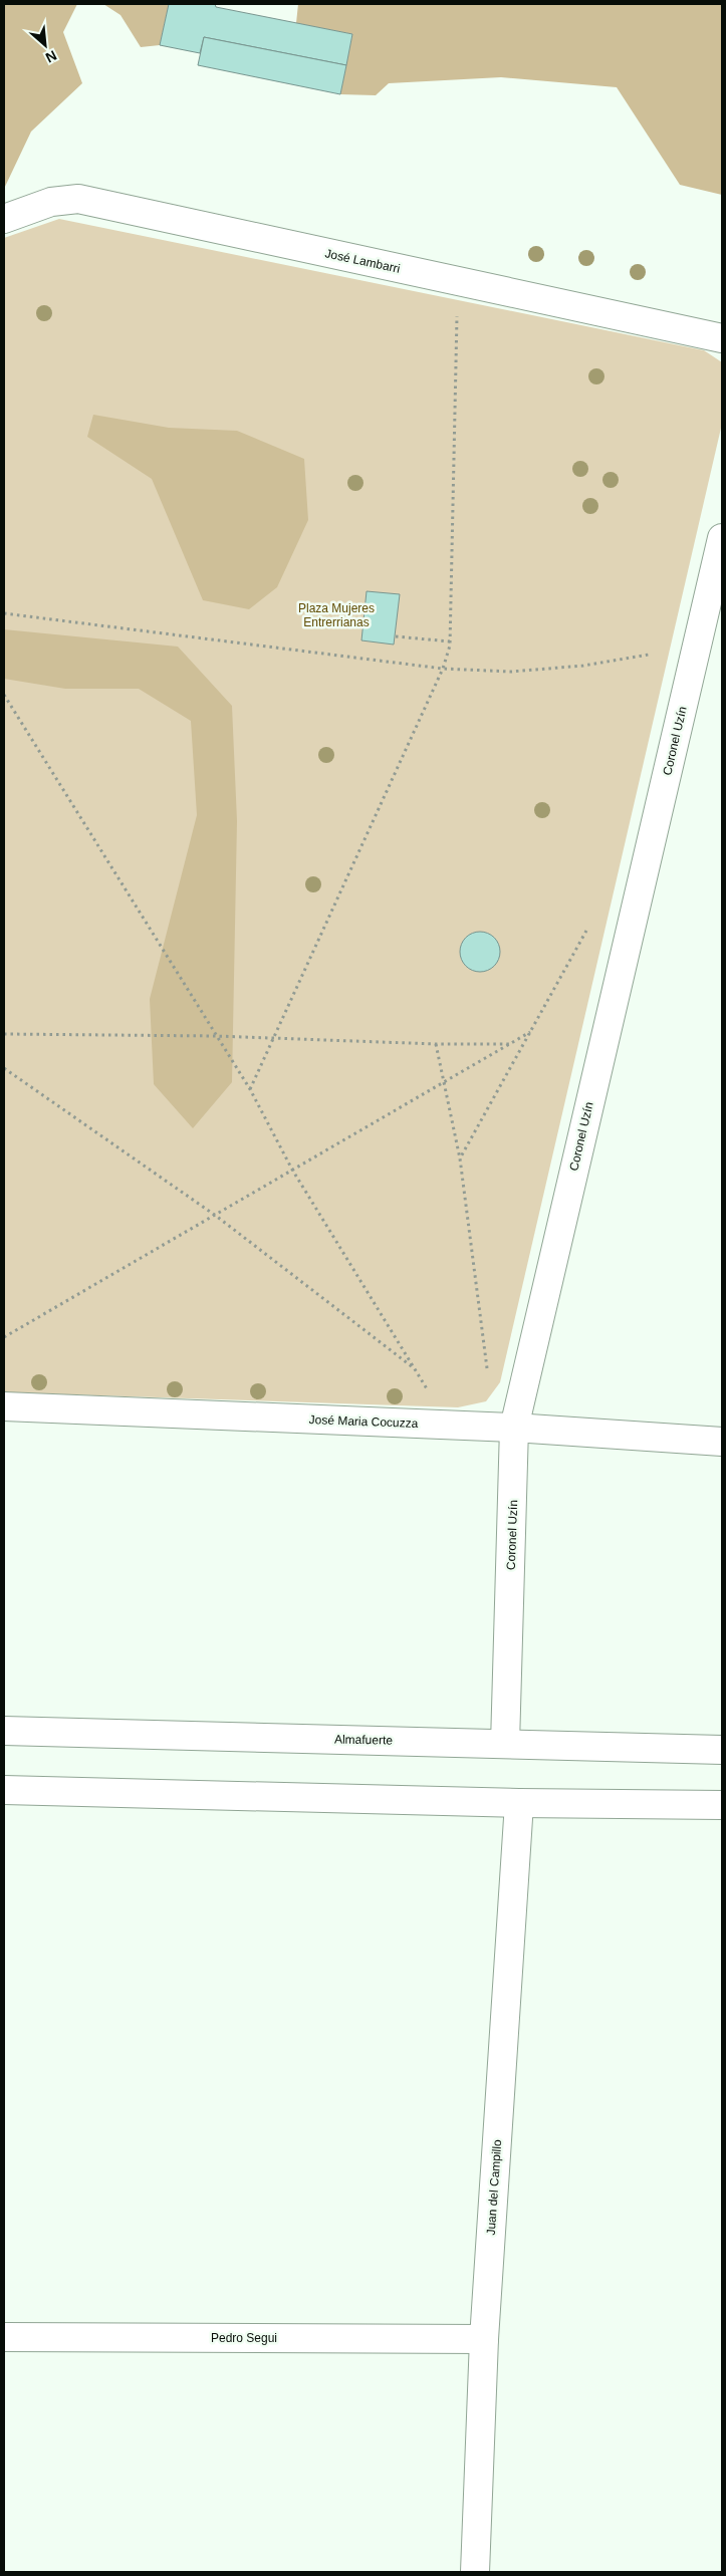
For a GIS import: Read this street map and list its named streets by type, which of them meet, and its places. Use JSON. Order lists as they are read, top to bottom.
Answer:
{
  "streets": {
    "street": [
      "José Lambarri",
      "Coronel Uzín",
      "José Maria Cocuzza",
      "Almafuerte",
      "Juan del Campillo",
      "Pedro Segui"
    ]
  },
  "crossings": [
    ["Coronel Uzín", "José Maria Cocuzza"],
    ["Coronel Uzín", "Almafuerte"],
    ["Juan del Campillo", "Pedro Segui"]
  ],
  "parks": ["Plaza Mujeres Entrerrianas"],
  "north": "bottom right"
}
